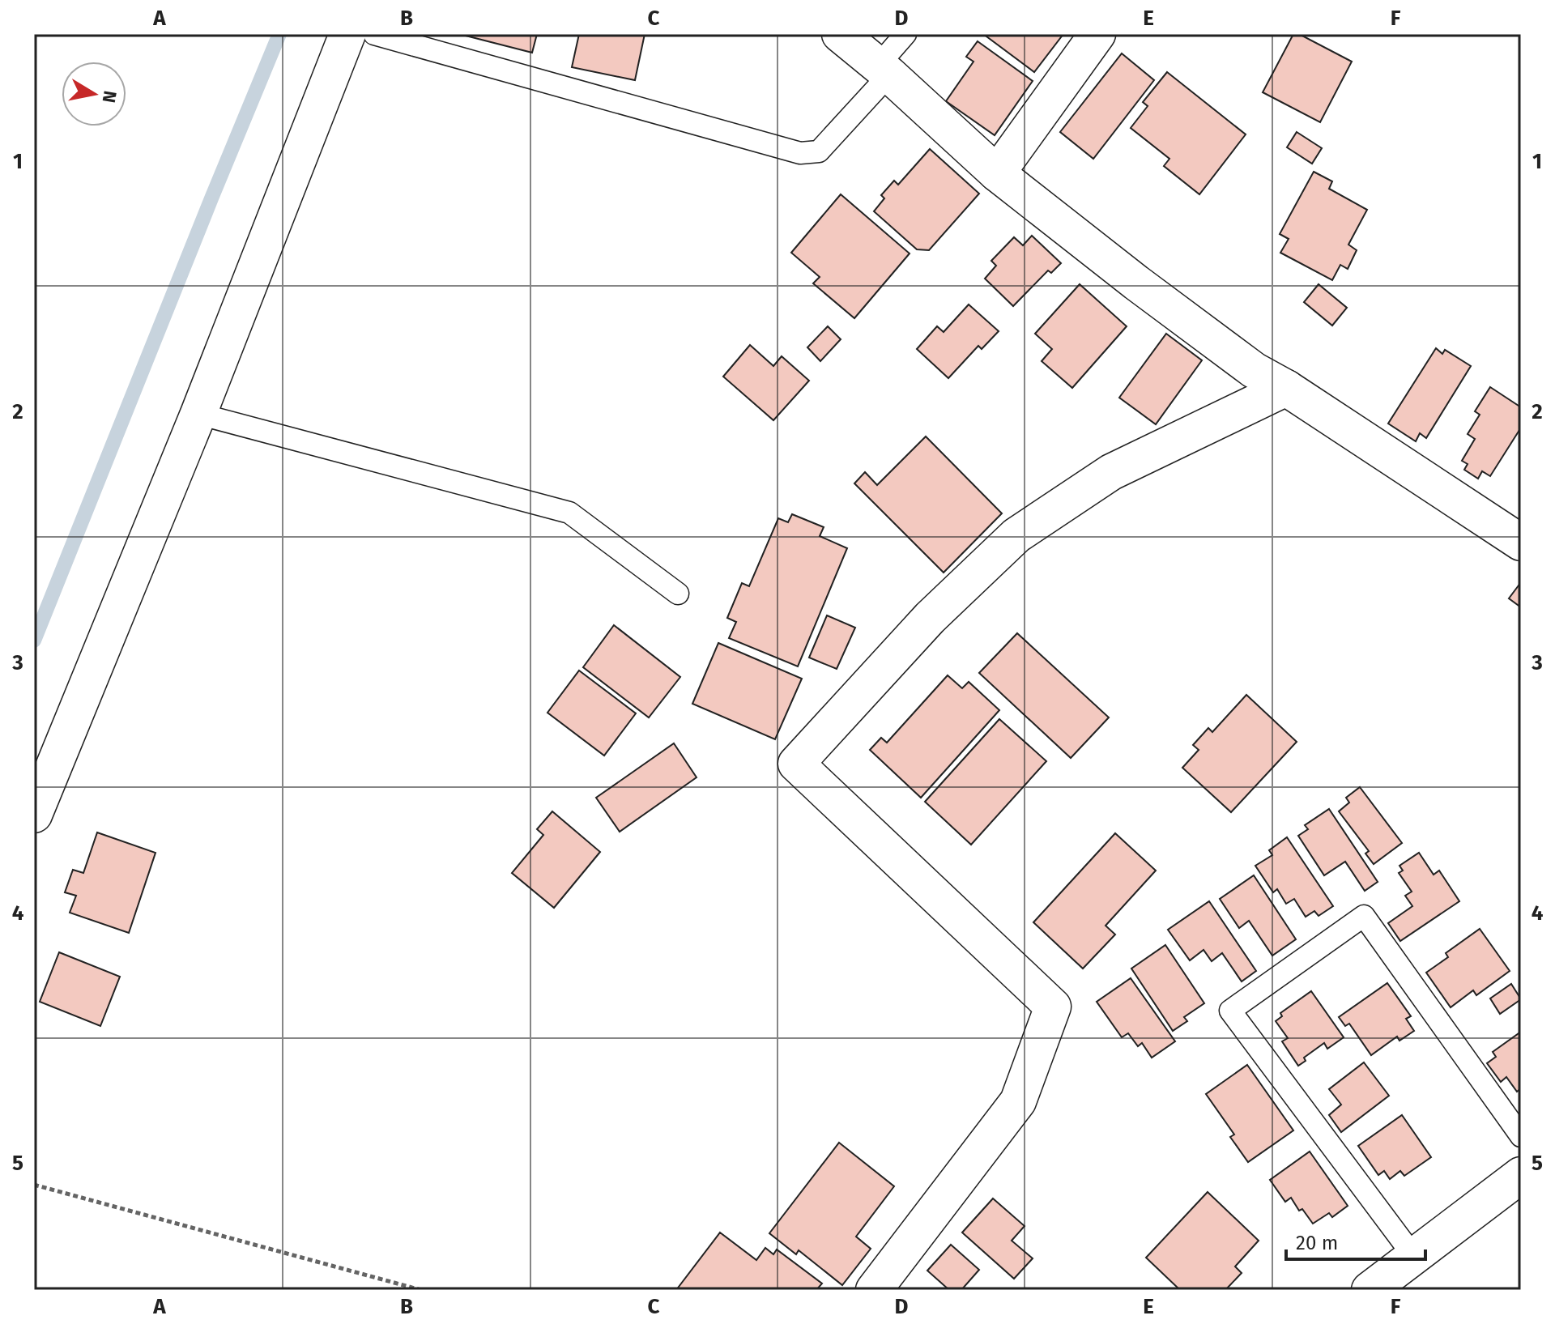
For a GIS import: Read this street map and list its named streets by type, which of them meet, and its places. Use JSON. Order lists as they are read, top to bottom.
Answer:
{
  "scale_bar": "20 m",
  "north": "right",
  "grid": {
    "columns": [
      "A",
      "B",
      "C",
      "D",
      "E",
      "F"
    ],
    "rows": [
      "1",
      "2",
      "3",
      "4",
      "5"
    ]
  }
}
